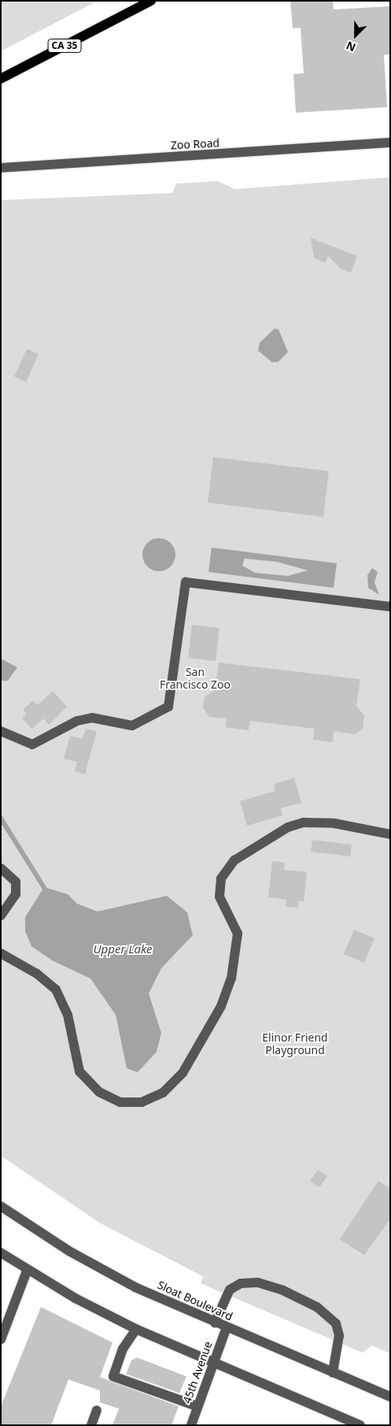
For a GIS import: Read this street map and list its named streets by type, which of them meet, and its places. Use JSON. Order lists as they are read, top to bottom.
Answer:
{
  "streets": {
    "main road": ["CA 35"],
    "street": ["Zoo Road", "Sloat Boulevard", "45th Avenue"]
  },
  "crossings": [
    ["Sloat Boulevard", "45th Avenue"]
  ],
  "water": ["Upper Lake"],
  "parks": ["San Francisco Zoo", "Elinor Friend Playground"],
  "north": "bottom left"
}
